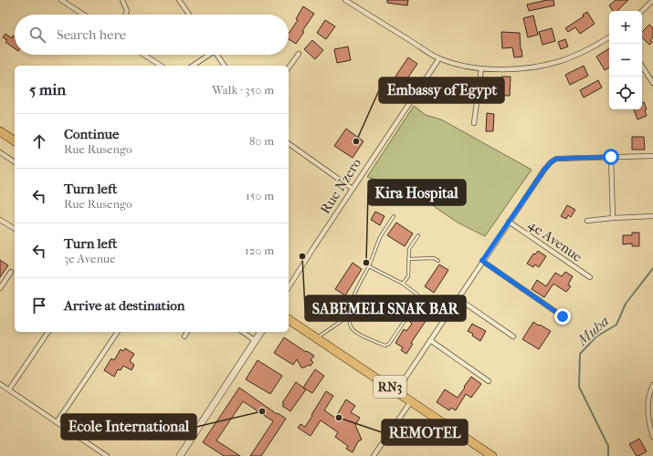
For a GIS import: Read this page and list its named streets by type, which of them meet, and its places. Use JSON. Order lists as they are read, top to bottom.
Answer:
{
  "streets": {
    "highway": ["RN3"],
    "street": ["Rue Nzero", "4e Avenue"]
  },
  "water": ["Muha"],
  "places": [
    "Embassy of Egypt",
    "SABEMELI SNAK BAR",
    "Kira Hospital",
    "Ecole International",
    "REMOTEL"
  ],
  "page": {
    "map_buttons": ["+", "−"],
    "search": "Search here",
    "heading": ["5 min", "Walk · 350 m"],
    "list": [
      ["Continue", "Rue Rusengo", "80 m"],
      ["Turn left", "Rue Rusengo", "150 m"],
      ["Turn left", "3e Avenue", "120 m"],
      "Arrive at destination"
    ]
  }
}
